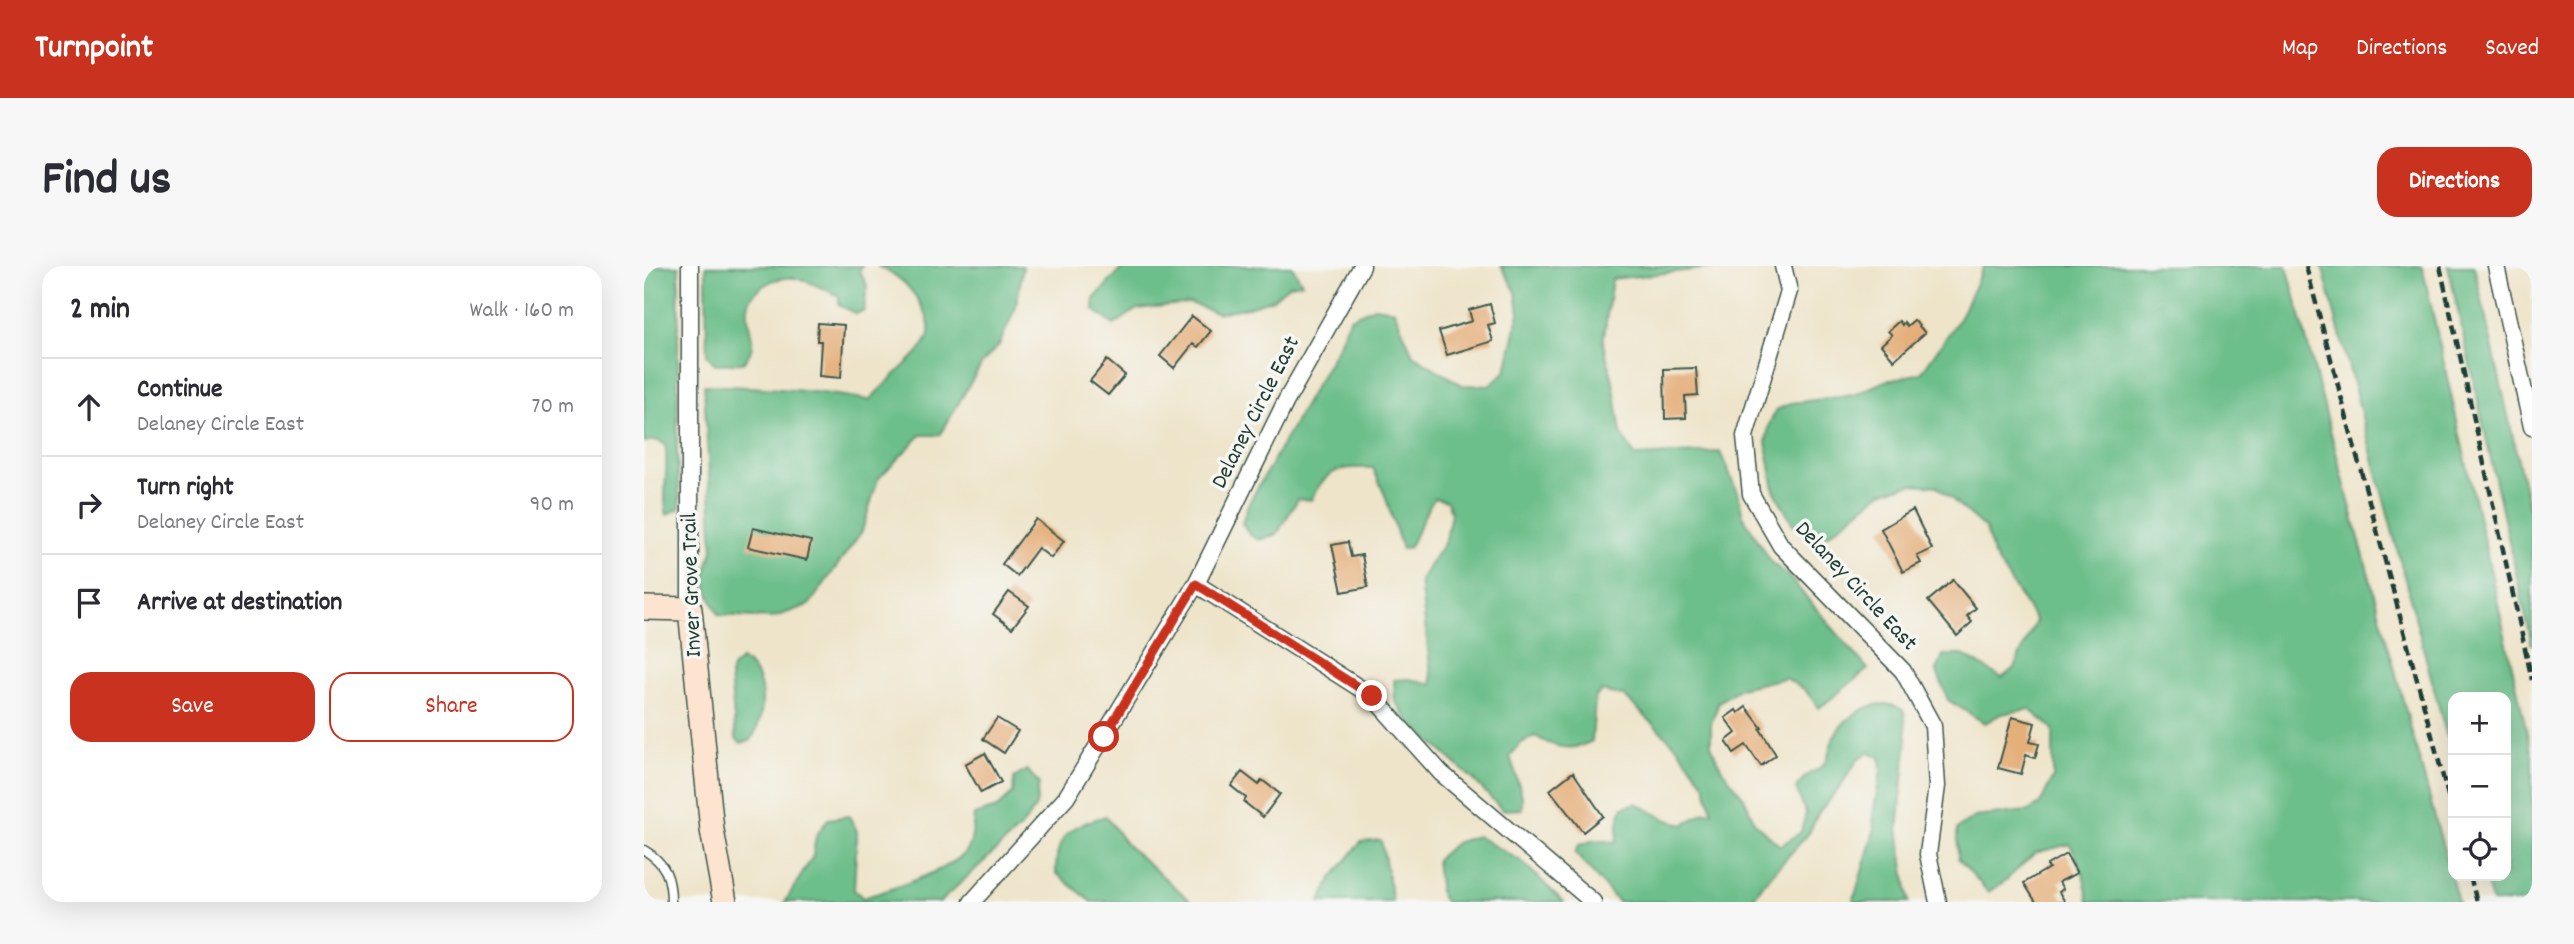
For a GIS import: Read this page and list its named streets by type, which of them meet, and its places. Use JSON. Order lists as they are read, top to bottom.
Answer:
{
  "streets": {
    "street": ["Delaney Circle East", "Inver Grove Trail"]
  },
  "page": {
    "header": "Turnpoint",
    "nav": ["Map", "Directions", "Saved"],
    "title": "Find us",
    "buttons": [
      "Directions",
      ["Save", "Share"]
    ],
    "heading": ["2 min", "Walk · 160 m"],
    "list": [
      ["Continue", "Delaney Circle East", "70 m"],
      ["Turn right", "Delaney Circle East", "90 m"],
      "Arrive at destination"
    ],
    "map_buttons": ["+", "−"]
  }
}
